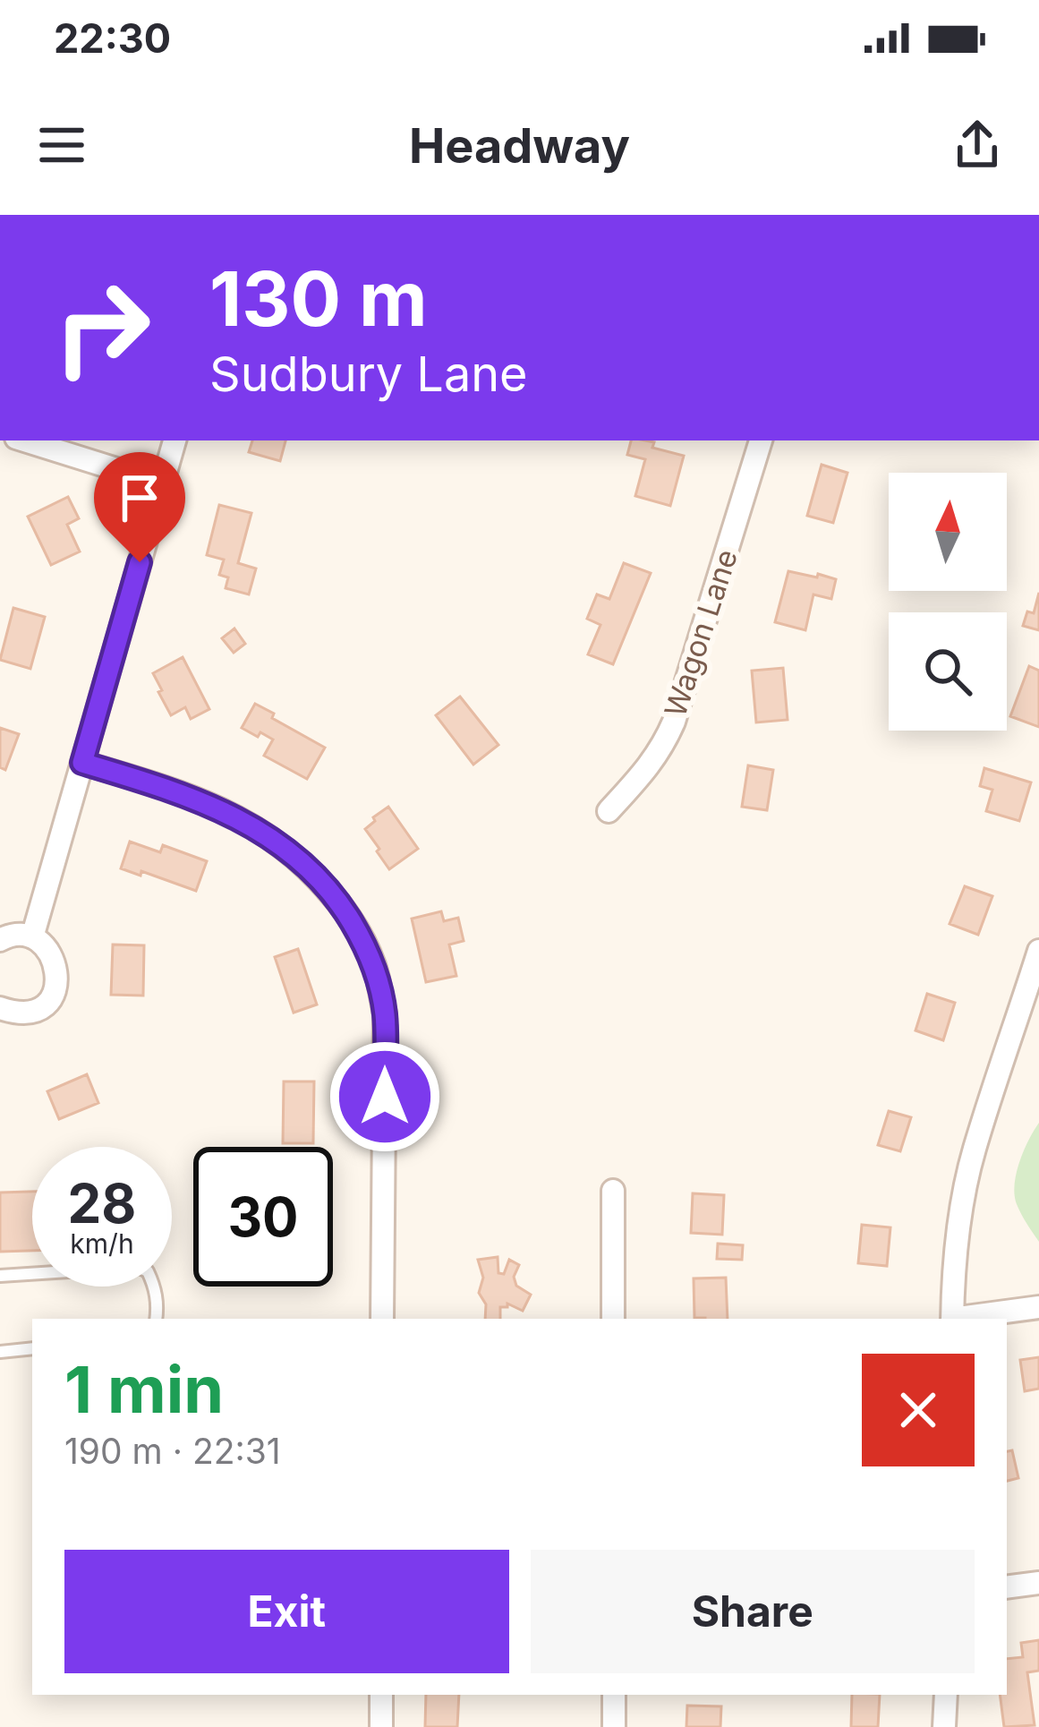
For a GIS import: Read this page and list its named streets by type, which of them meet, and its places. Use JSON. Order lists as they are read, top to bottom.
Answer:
{
  "streets": {
    "street": ["Wagon Lane"]
  },
  "north": "top",
  "page": {
    "status": "22:30",
    "header": "Headway",
    "turn": ["130 m", "Sudbury Lane"],
    "speed": "28 km/h",
    "limit": "30",
    "heading": ["1 min", "190 m · 22:31"],
    "buttons": ["Exit", "Share"]
  }
}
